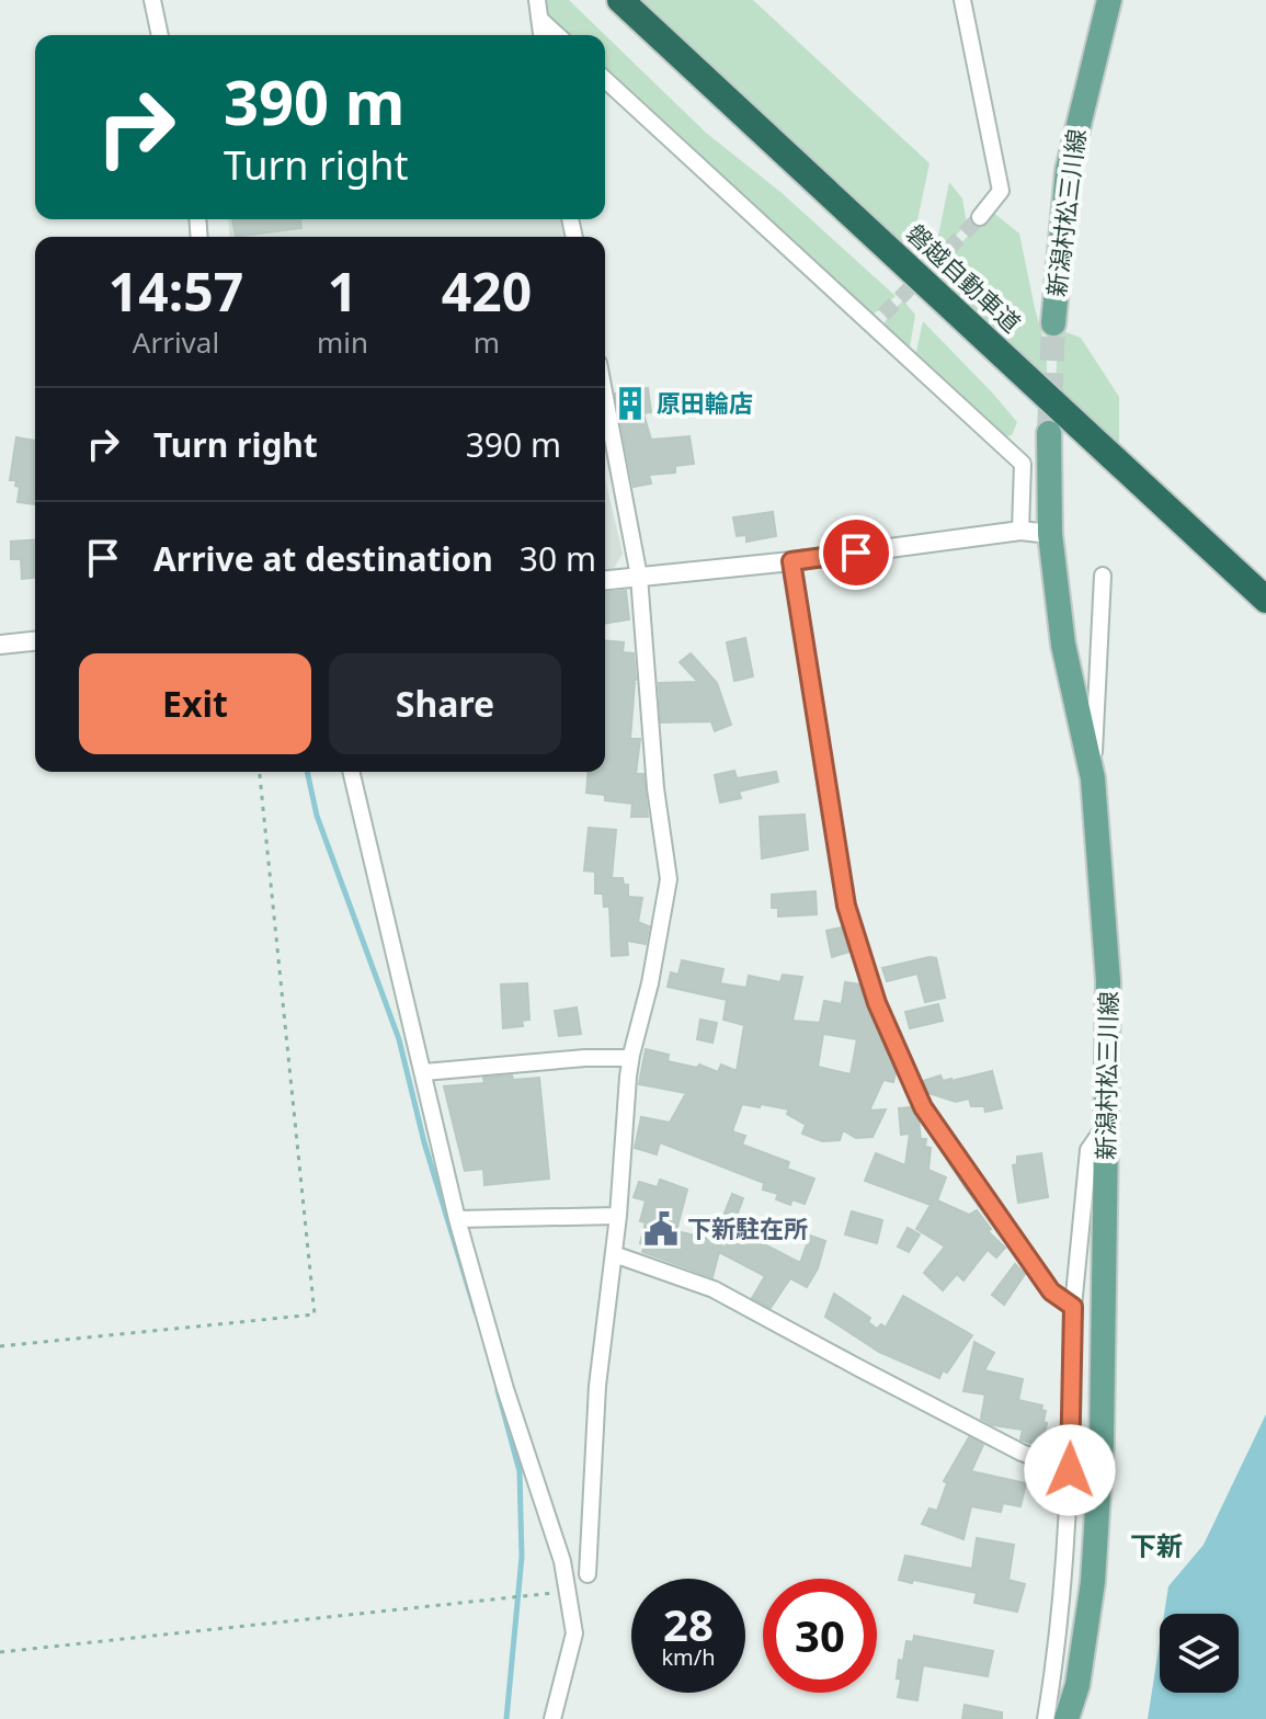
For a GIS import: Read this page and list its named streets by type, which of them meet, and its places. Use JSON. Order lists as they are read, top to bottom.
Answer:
{
  "streets": {
    "highway": ["磐越自動車道"],
    "main road": ["新潟村松三川線"]
  },
  "districts": ["下新"],
  "places": {
    "building": ["原田輪店"],
    "public building": ["下新駐在所"]
  },
  "page": {
    "turn": ["390 m", "Turn right"],
    "eta": [
      "14:57",
      "Arrival",
      "1",
      "min",
      "420",
      "m"
    ],
    "list": [
      {
        "name": "Turn right",
        "value": "390 m"
      },
      {
        "name": "Arrive at destination",
        "value": "30 m"
      }
    ],
    "buttons": ["Exit", "Share"],
    "speed": "28 km/h",
    "limit": "30"
  }
}
